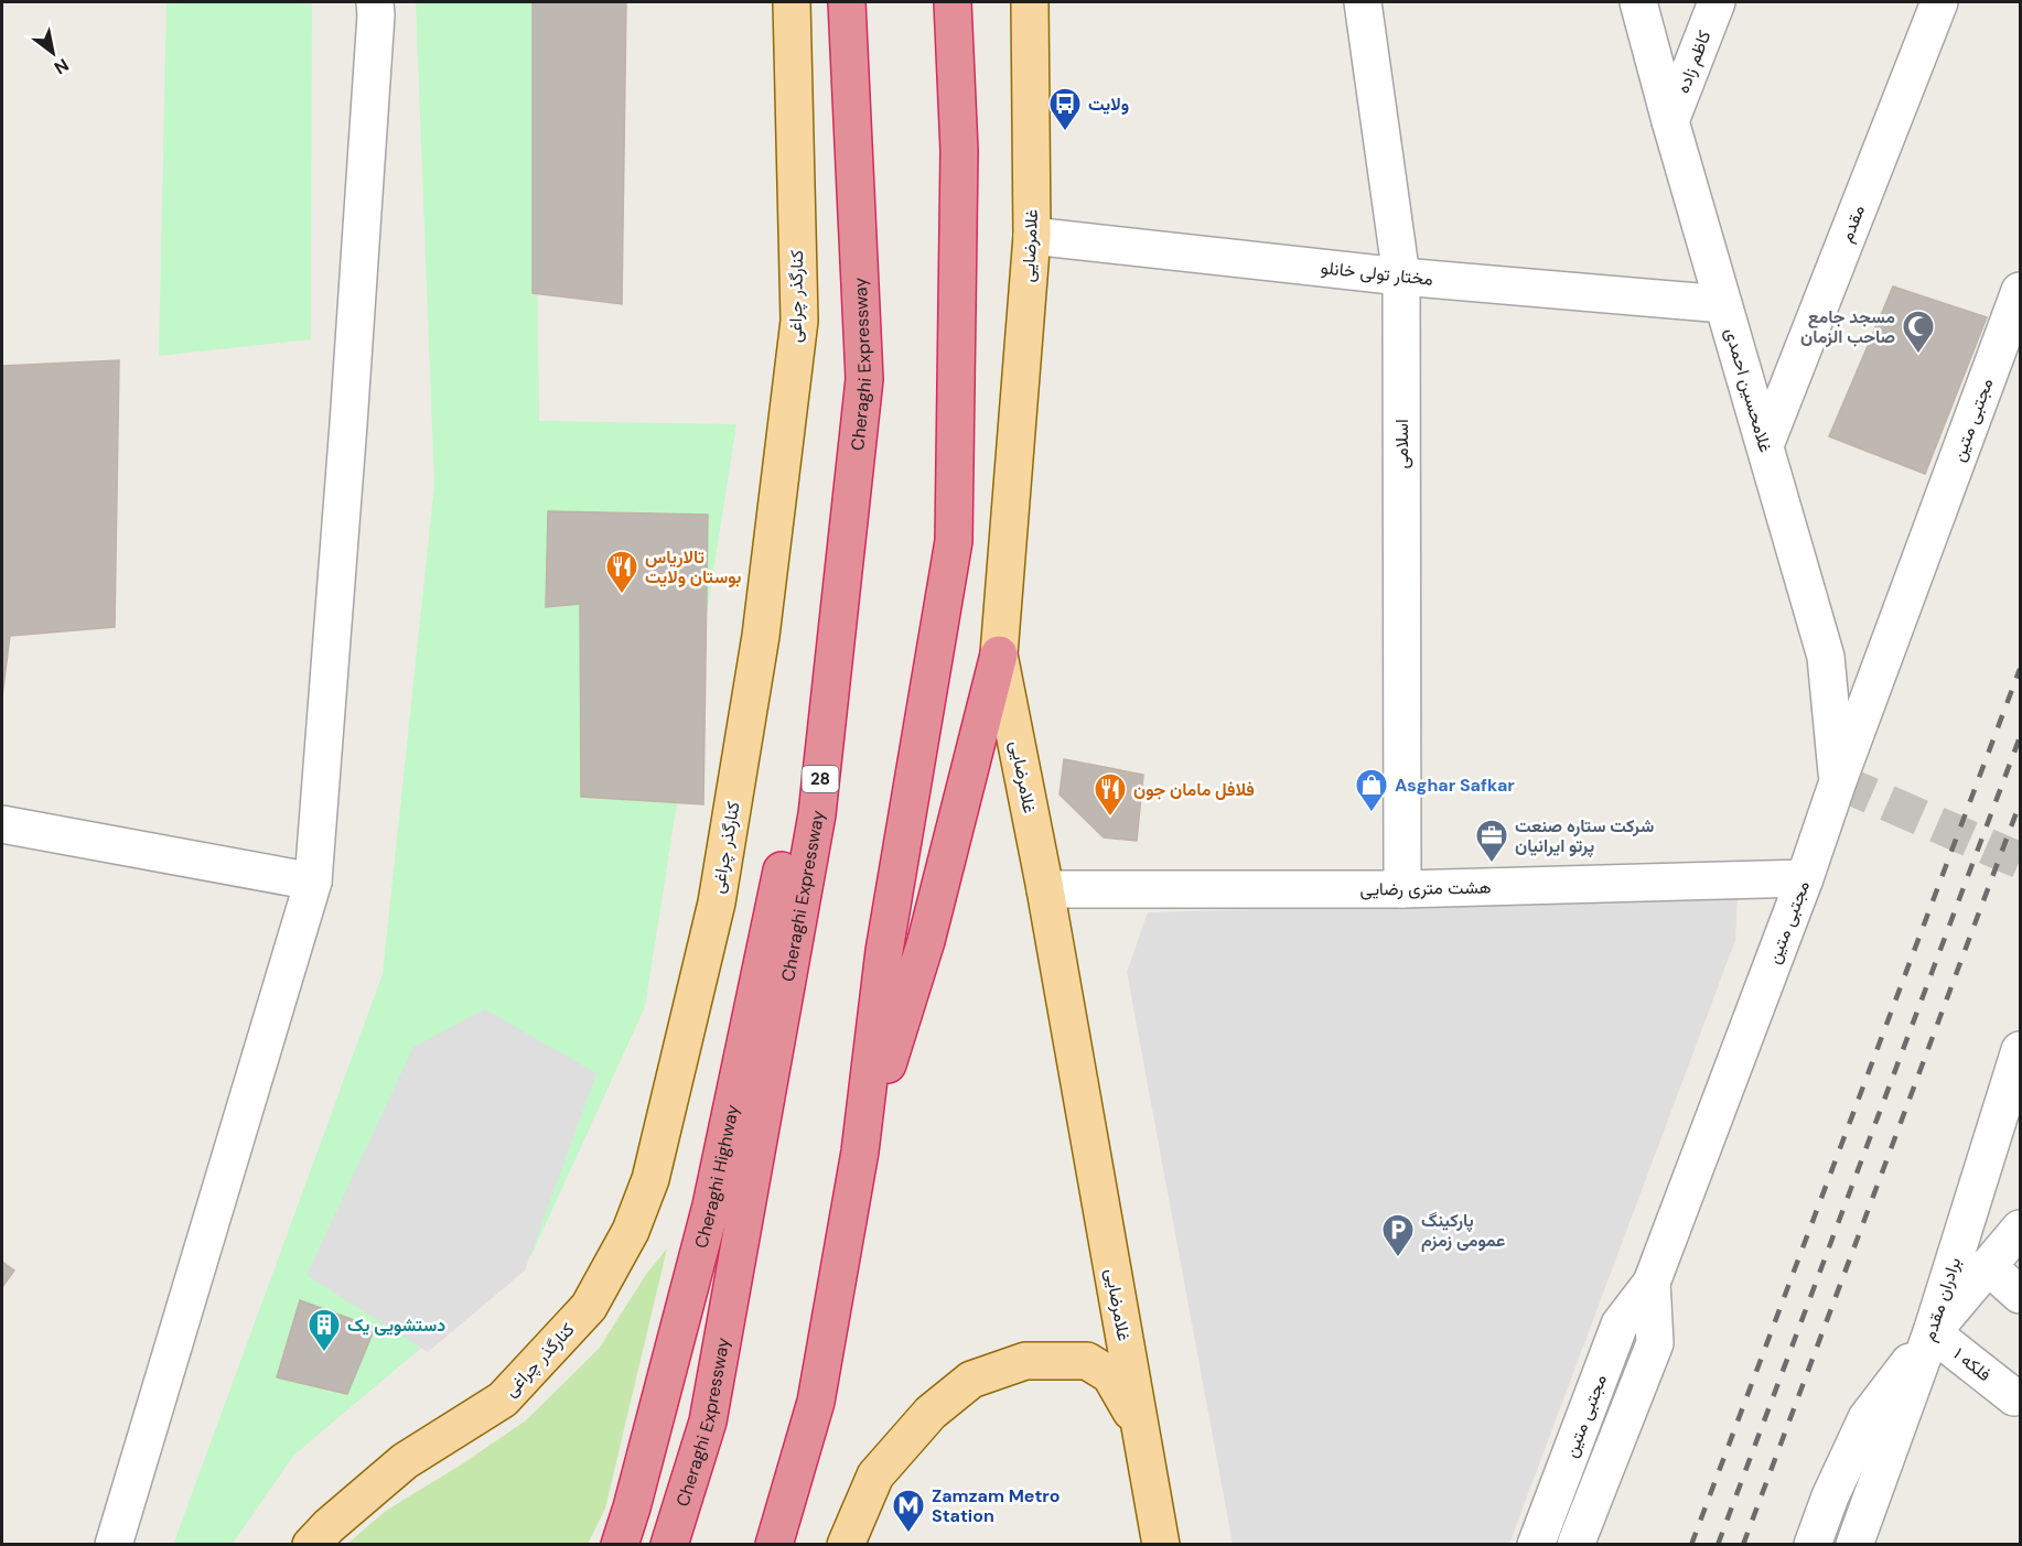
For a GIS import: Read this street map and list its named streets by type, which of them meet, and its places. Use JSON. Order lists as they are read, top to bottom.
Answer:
{
  "streets": {
    "highway": ["Cheraghi Expressway", "28", "Cheraghi Highway"],
    "main road": ["غلامرضایی", "کنارگذر چراغی"],
    "street": [
      "کاظم زاده",
      "مقدم",
      "مختار تولی خانلو",
      "غلامحسین احمدی",
      "مجتبی متین",
      "اسلامی",
      "هشت متری رضایی",
      "برادران مقدم",
      "فلکه ۱"
    ]
  },
  "crossings": [
    ["کاظم زاده", "غلامحسین احمدی"],
    ["مقدم", "غلامحسین احمدی"],
    ["غلامرضایی", "مختار تولی خانلو"],
    ["غلامرضایی", "هشت متری رضایی"],
    ["مختار تولی خانلو", "غلامحسین احمدی"],
    ["مختار تولی خانلو", "اسلامی"],
    ["Cheraghi Expressway", "Cheraghi Highway"],
    ["غلامحسین احمدی", "مجتبی متین"],
    ["مجتبی متین", "هشت متری رضایی"],
    ["اسلامی", "هشت متری رضایی"],
    ["برادران مقدم", "فلکه ۱"]
  ],
  "places": {
    "bus stop": ["ولایت"],
    "mosque": ["مسجد جامع صاحب الزمان"],
    "restaurant": ["تالاریاس بوستان ولایت", "فلافل مامان جون"],
    "shop": ["Asghar Safkar"],
    "office": ["شرکت ستاره صنعت پرتو ایرانیان"],
    "parking": ["پارکینگ عمومی زمزم"],
    "building": ["دستشویی یک"],
    "metro station": ["Zamzam Metro Station"]
  },
  "north": "bottom right"
}
